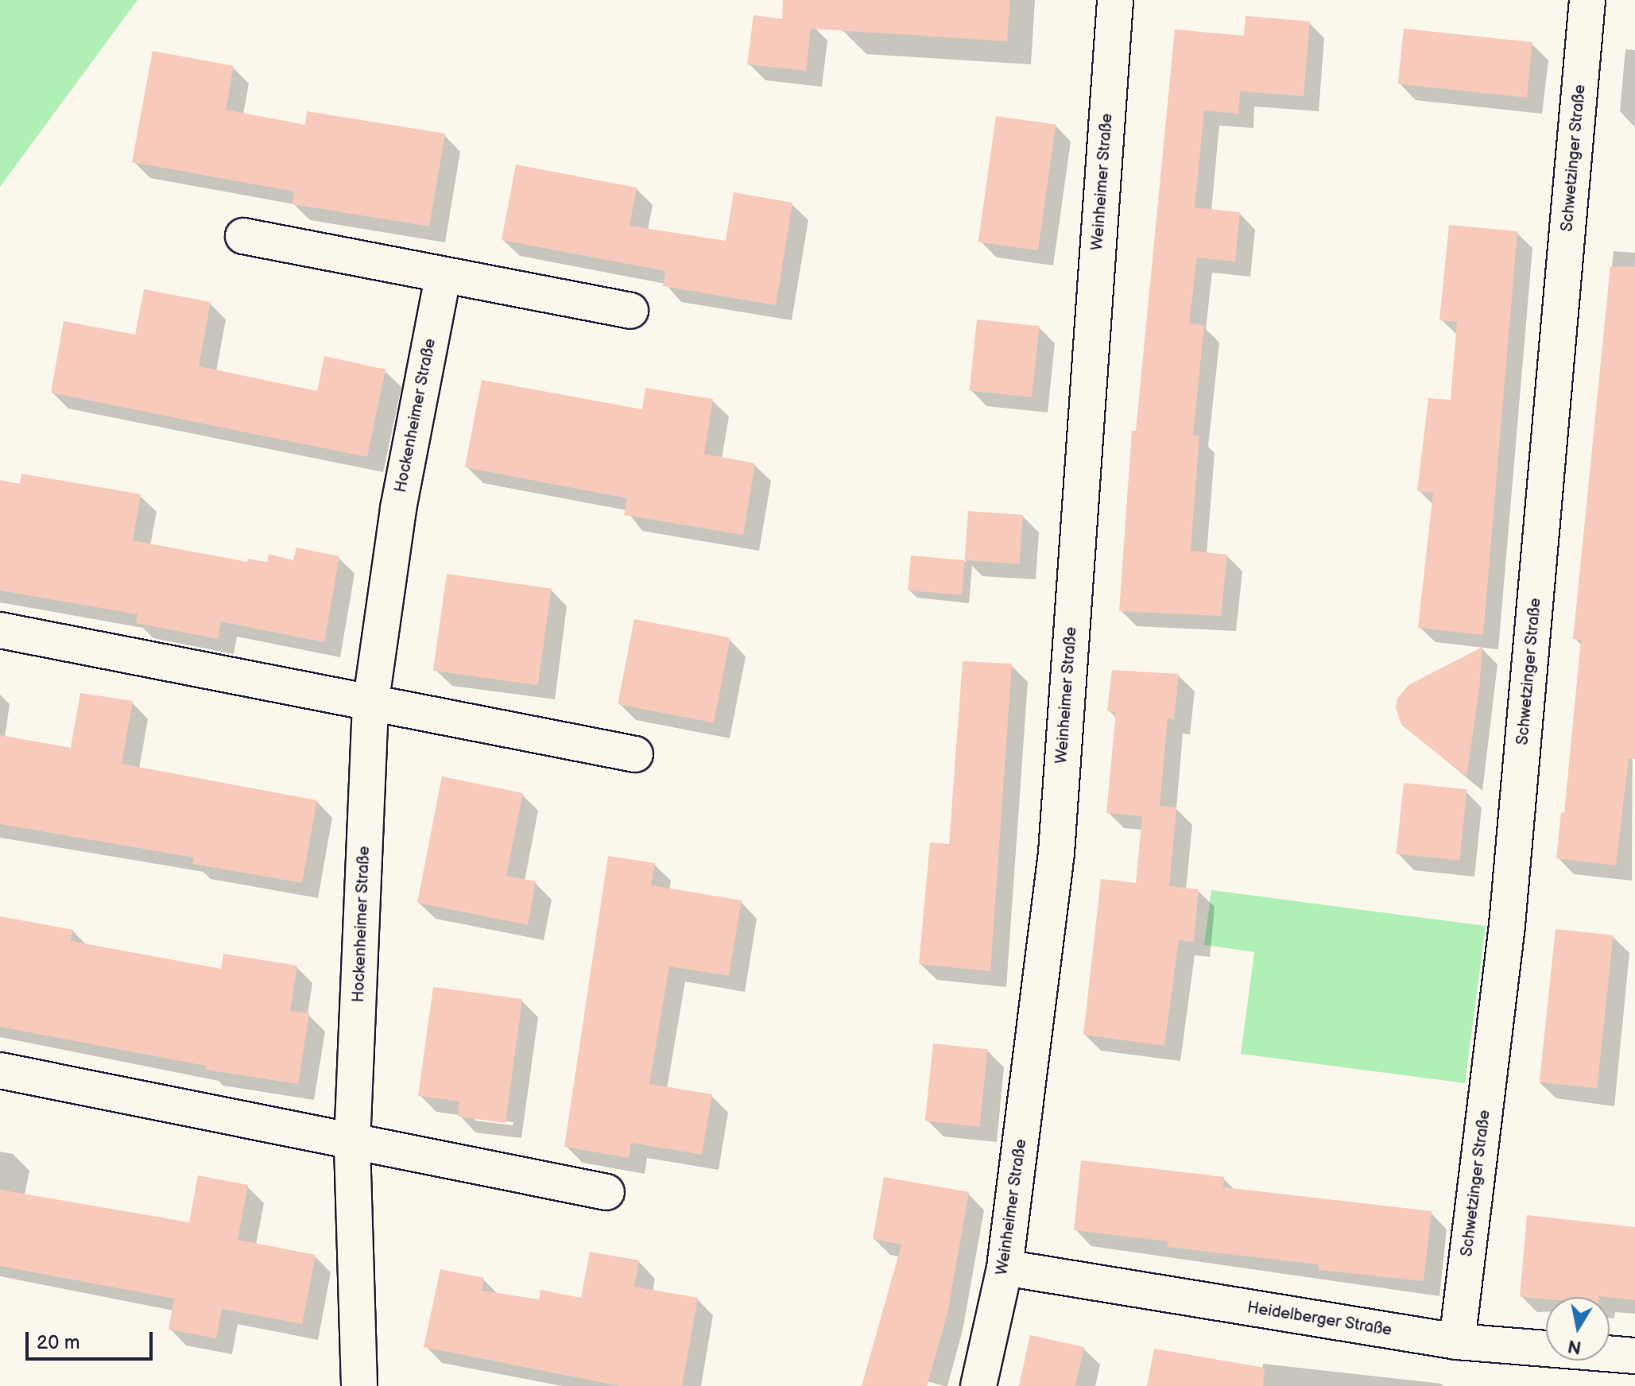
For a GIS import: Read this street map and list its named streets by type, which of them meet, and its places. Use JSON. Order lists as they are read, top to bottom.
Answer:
{
  "streets": {
    "street": [
      "Schwetzinger Straße",
      "Weinheimer Straße",
      "Hockenheimer Straße",
      "Heidelberger Straße"
    ]
  },
  "crossings": [
    ["Schwetzinger Straße", "Heidelberger Straße"],
    ["Weinheimer Straße", "Heidelberger Straße"]
  ],
  "scale_bar": "20 m",
  "north": "bottom"
}
